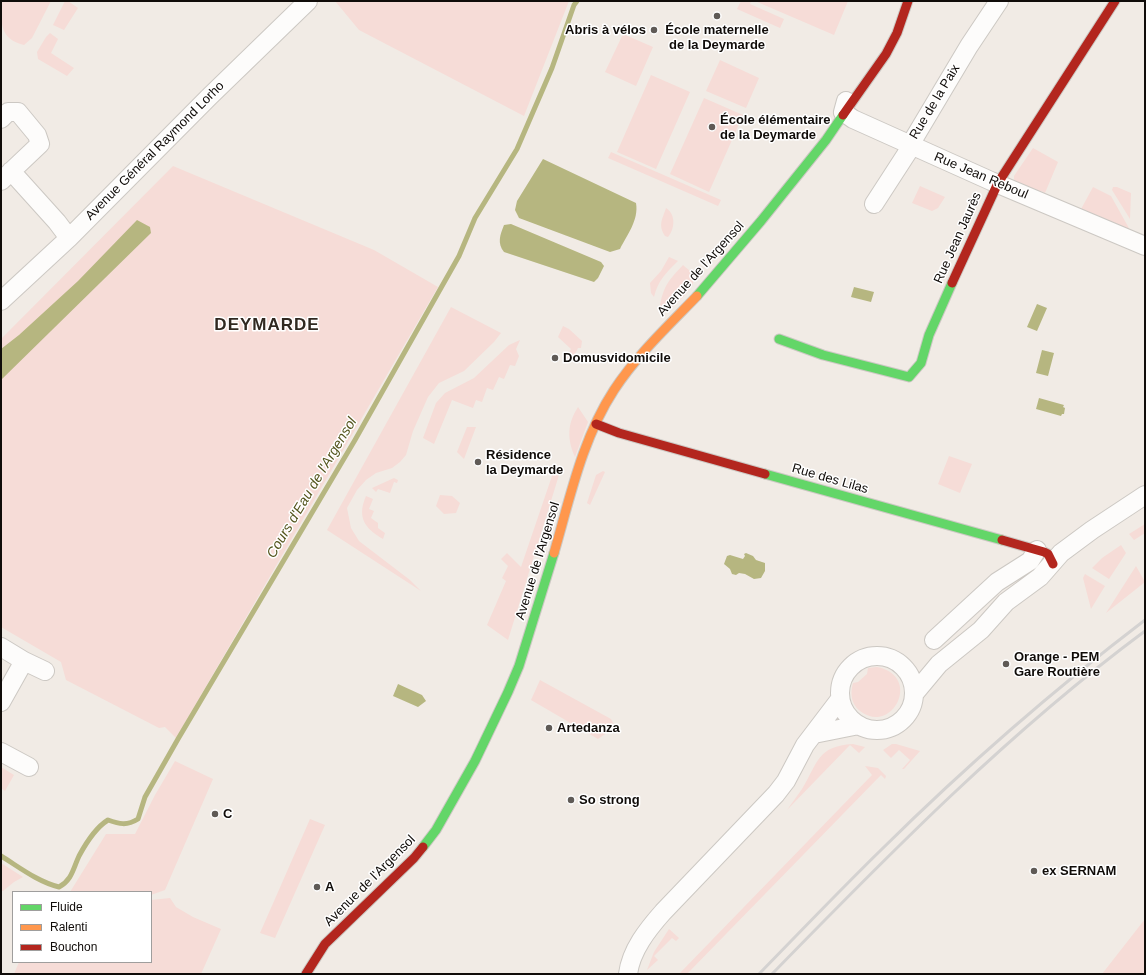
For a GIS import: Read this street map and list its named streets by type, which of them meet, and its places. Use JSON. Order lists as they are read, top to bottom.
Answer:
{
  "streets": {
    "street": [
      "Rue de la Paix",
      "Avenue Général Raymond Lorho",
      "Rue Jean Reboul",
      "Rue Jean Jaurès",
      "Avenue de l'Argensol",
      "Rue des Lilas"
    ]
  },
  "crossings": [
    ["Rue de la Paix", "Rue Jean Reboul"],
    ["Rue Jean Reboul", "Rue Jean Jaurès"],
    ["Rue Jean Reboul", "Avenue de l'Argensol"],
    ["Avenue de l'Argensol", "Rue des Lilas"]
  ],
  "districts": ["DEYMARDE"],
  "water": ["Cours d'Eau de l'Argensol"],
  "places": [
    "École maternelle de la Deymarde",
    "Abris à vélos",
    "École élémentaire de la Deymarde",
    "Domusvidomicile",
    "Résidence la Deymarde",
    "Orange - PEM Gare Routière",
    "Artedanza",
    "So strong",
    "C",
    "ex SERNAM",
    "A"
  ],
  "legend": ["Fluide", "Ralenti", "Bouchon"]
}
